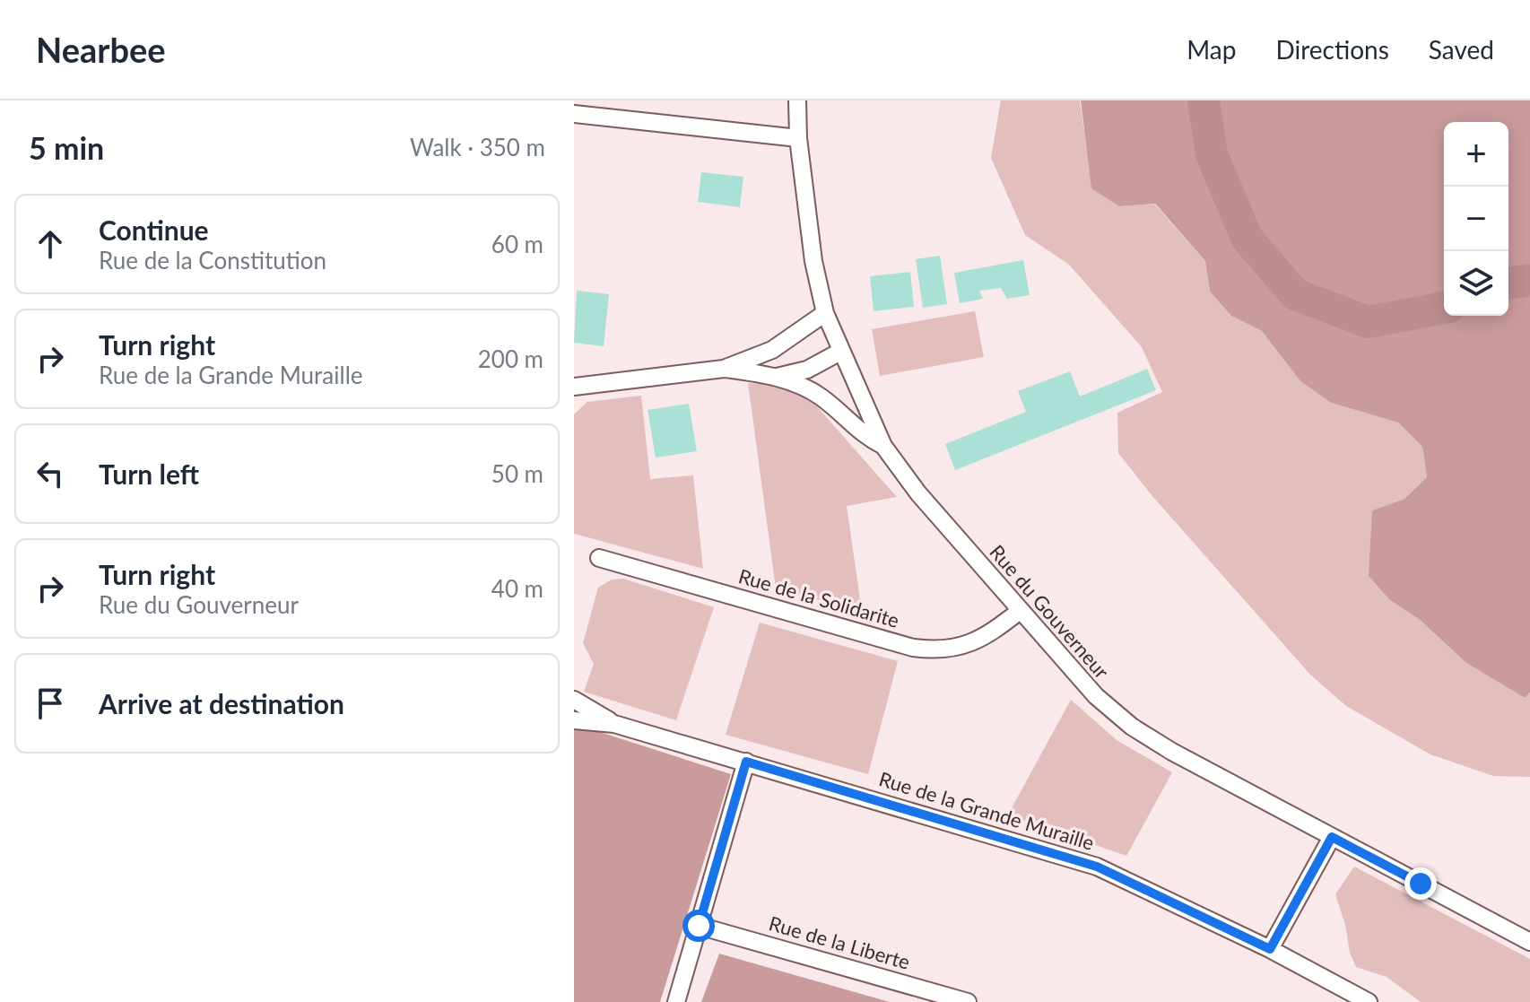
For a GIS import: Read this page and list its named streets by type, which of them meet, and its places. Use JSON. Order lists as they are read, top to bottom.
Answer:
{
  "streets": {
    "street": [
      "Rue de la Solidarite",
      "Rue du Gouverneur",
      "Rue de la Grande Muraille",
      "Rue de la Liberte"
    ]
  },
  "crossings": [
    ["Rue de la Solidarite", "Rue du Gouverneur"]
  ],
  "page": {
    "header": "Nearbee",
    "nav": ["Map", "Directions", "Saved"],
    "heading": ["5 min", "Walk · 350 m"],
    "map_buttons": ["+", "−"],
    "list": [
      ["Continue", "Rue de la Constitution", "60 m"],
      ["Turn right", "Rue de la Grande Muraille", "200 m"],
      ["Turn left", "50 m"],
      ["Turn right", "Rue du Gouverneur", "40 m"],
      "Arrive at destination"
    ]
  }
}
